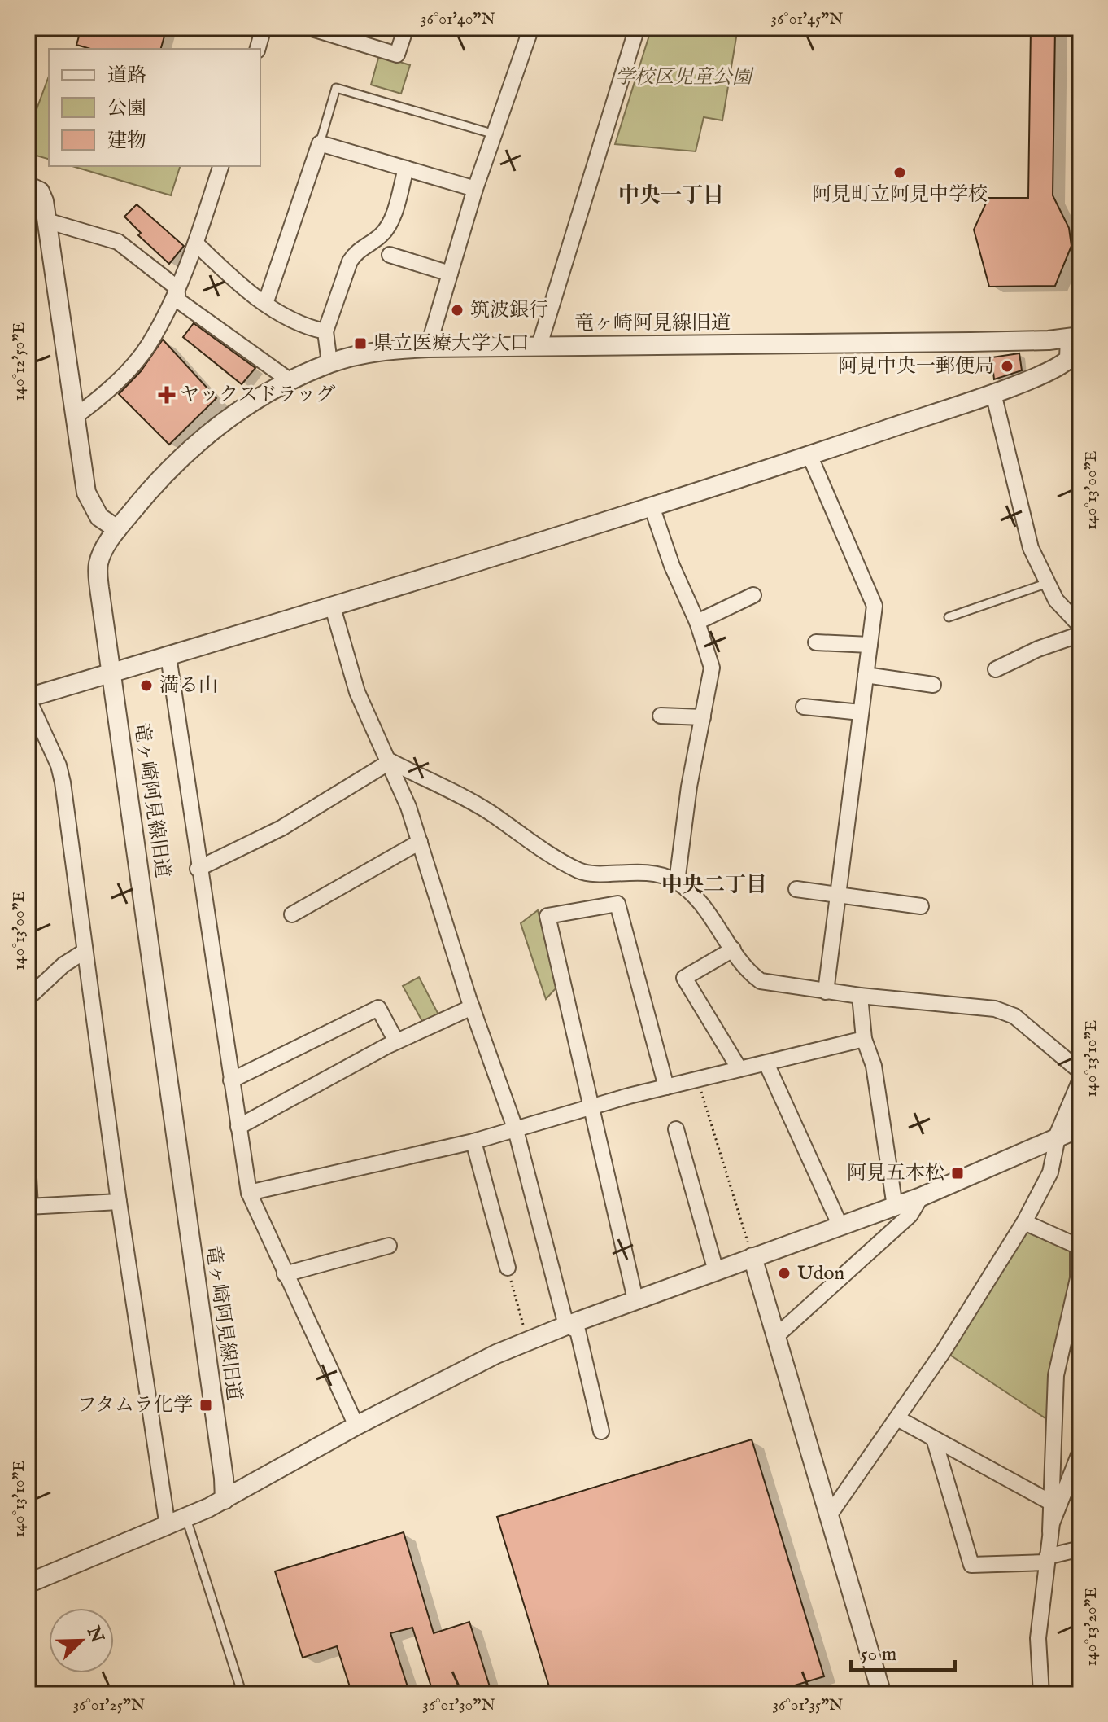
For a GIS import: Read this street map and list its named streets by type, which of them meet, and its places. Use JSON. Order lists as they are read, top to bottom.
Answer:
{
  "streets": {
    "street": ["竜ヶ崎阿見線旧道"]
  },
  "districts": ["中央一丁目", "中央二丁目"],
  "parks": ["学校区児童公園"],
  "places": {
    "other": [
      "阿見町立阿見中学校",
      "筑波銀行",
      "阿見中央一郵便局",
      "満る山",
      "Udon"
    ],
    "transit": ["県立医療大学入口", "阿見五本松", "フタムラ化学"],
    "health": ["ヤックスドラッグ"]
  },
  "legend": ["道路", "公園", "建物"],
  "scale_bar": "50 m",
  "north": "top right",
  "coordinates": [
    "36°01'40\"N",
    "36°01'45\"N",
    "140°12'50\"E",
    "140°13'00\"E",
    "140°13'10\"E",
    "140°13'20\"E",
    "36°01'25\"N",
    "36°01'30\"N",
    "36°01'35\"N"
  ]
}
